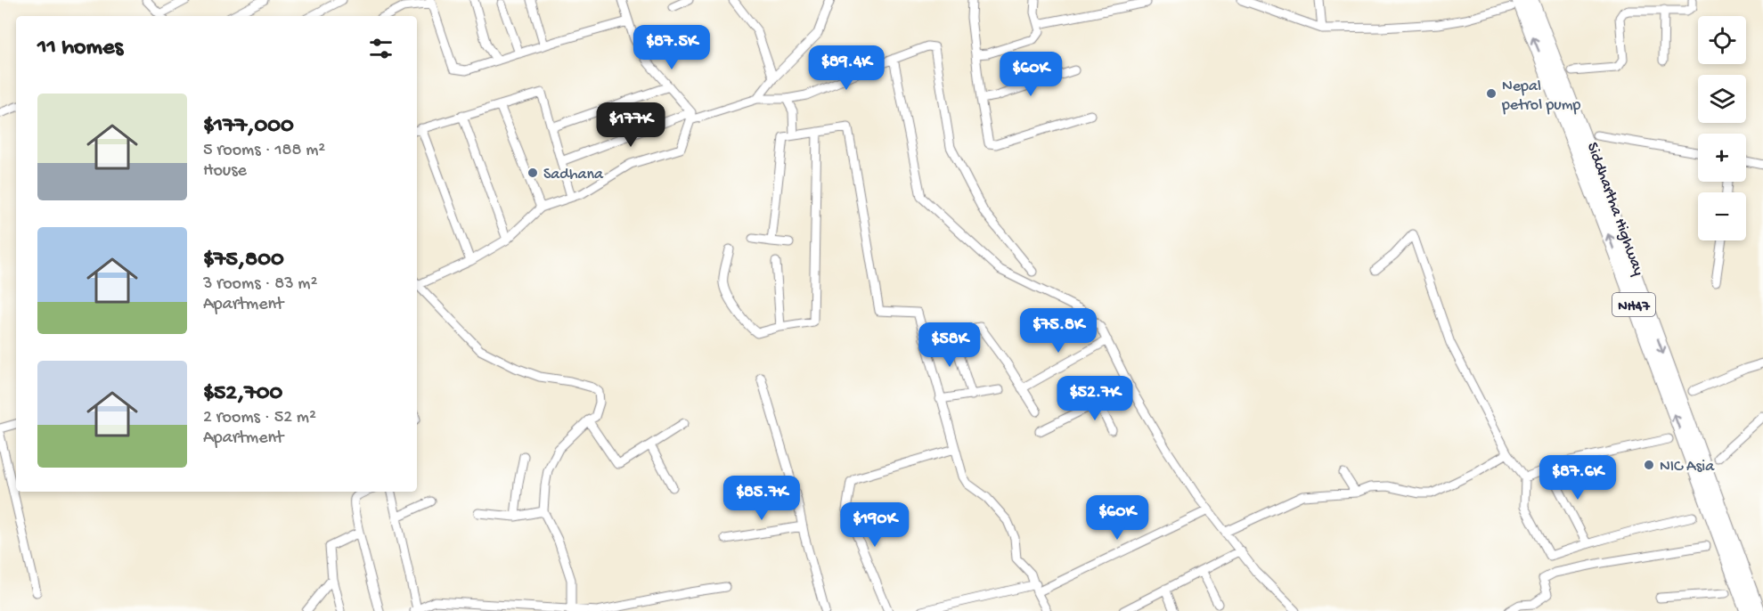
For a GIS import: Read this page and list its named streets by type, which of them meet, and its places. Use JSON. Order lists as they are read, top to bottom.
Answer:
{
  "streets": {
    "highway": ["Siddhartha Highway", "NH47"]
  },
  "places": ["Nepal petrol pump", "Sadhana", "NIC Asia"],
  "page": {
    "map_buttons": ["+", "−"],
    "heading": "11 homes",
    "price": [
      "$87.5K",
      "$89.4K",
      "$60K",
      "$177K",
      "$75.8K",
      "$58K",
      "$52.7K",
      "$87.6K",
      "$85.7K",
      "$60K",
      "$190K"
    ],
    "list": [
      {
        "name": "$177,000",
        "note": "5 rooms · 188 m² · House"
      },
      {
        "name": "$75,800",
        "note": "3 rooms · 83 m² · Apartment"
      },
      {
        "name": "$52,700",
        "note": "2 rooms · 52 m² · Apartment"
      }
    ]
  }
}
